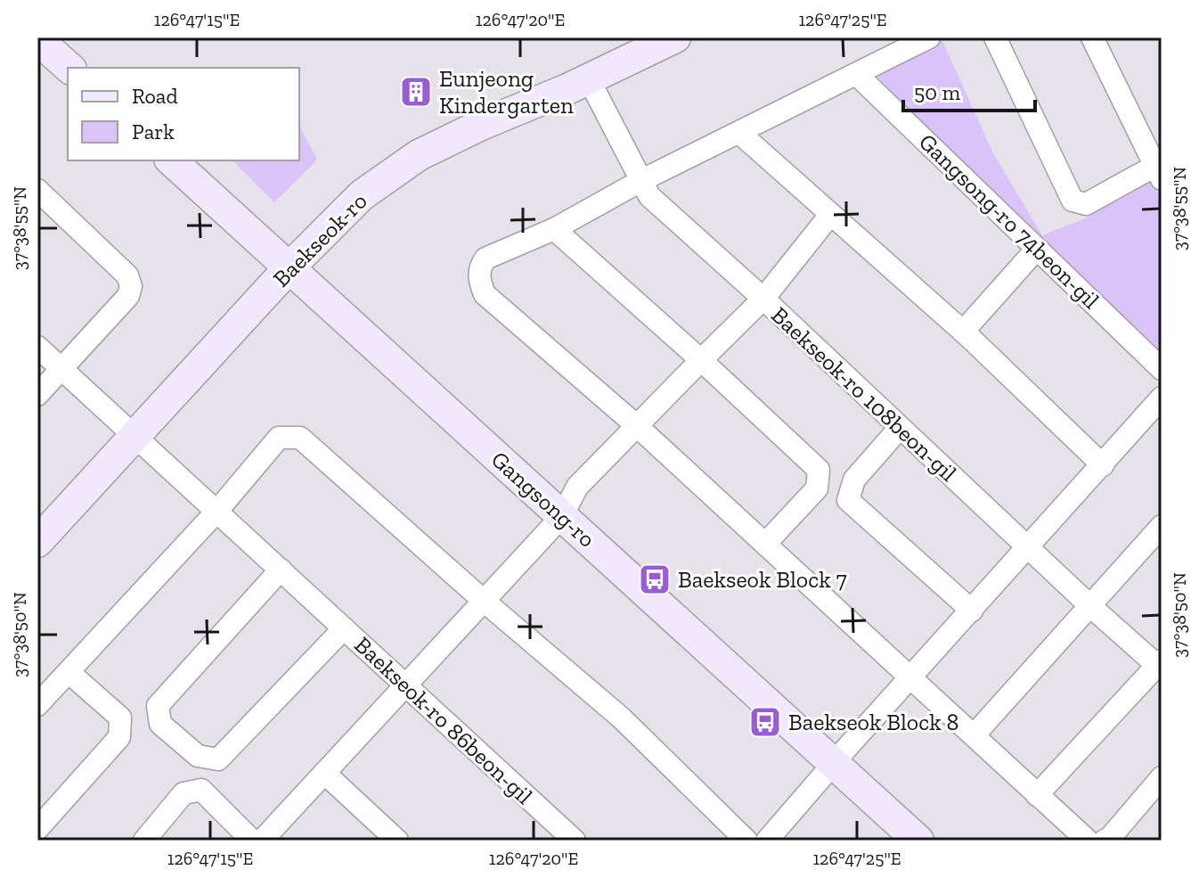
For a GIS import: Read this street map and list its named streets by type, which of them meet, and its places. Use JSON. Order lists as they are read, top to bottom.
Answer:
{
  "streets": {
    "main road": ["Baekseok-ro", "Gangsong-ro"],
    "street": ["Gangsong-ro 74beon-gil", "Baekseok-ro 108beon-gil", "Baekseok-ro 86beon-gil"]
  },
  "crossings": [
    ["Baekseok-ro", "Baekseok-ro 108beon-gil"],
    ["Baekseok-ro", "Gangsong-ro"],
    ["Baekseok-ro", "Baekseok-ro 86beon-gil"]
  ],
  "places": {
    "building": ["Eunjeong Kindergarten"],
    "bus stop": ["Baekseok Block 7", "Baekseok Block 8"]
  },
  "legend": ["Road", "Park"],
  "scale_bar": "50 m",
  "coordinates": [
    "126°47'15\"E",
    "126°47'20\"E",
    "126°47'25\"E",
    "37°38'55\"N",
    "37°38'50\"N"
  ]
}
